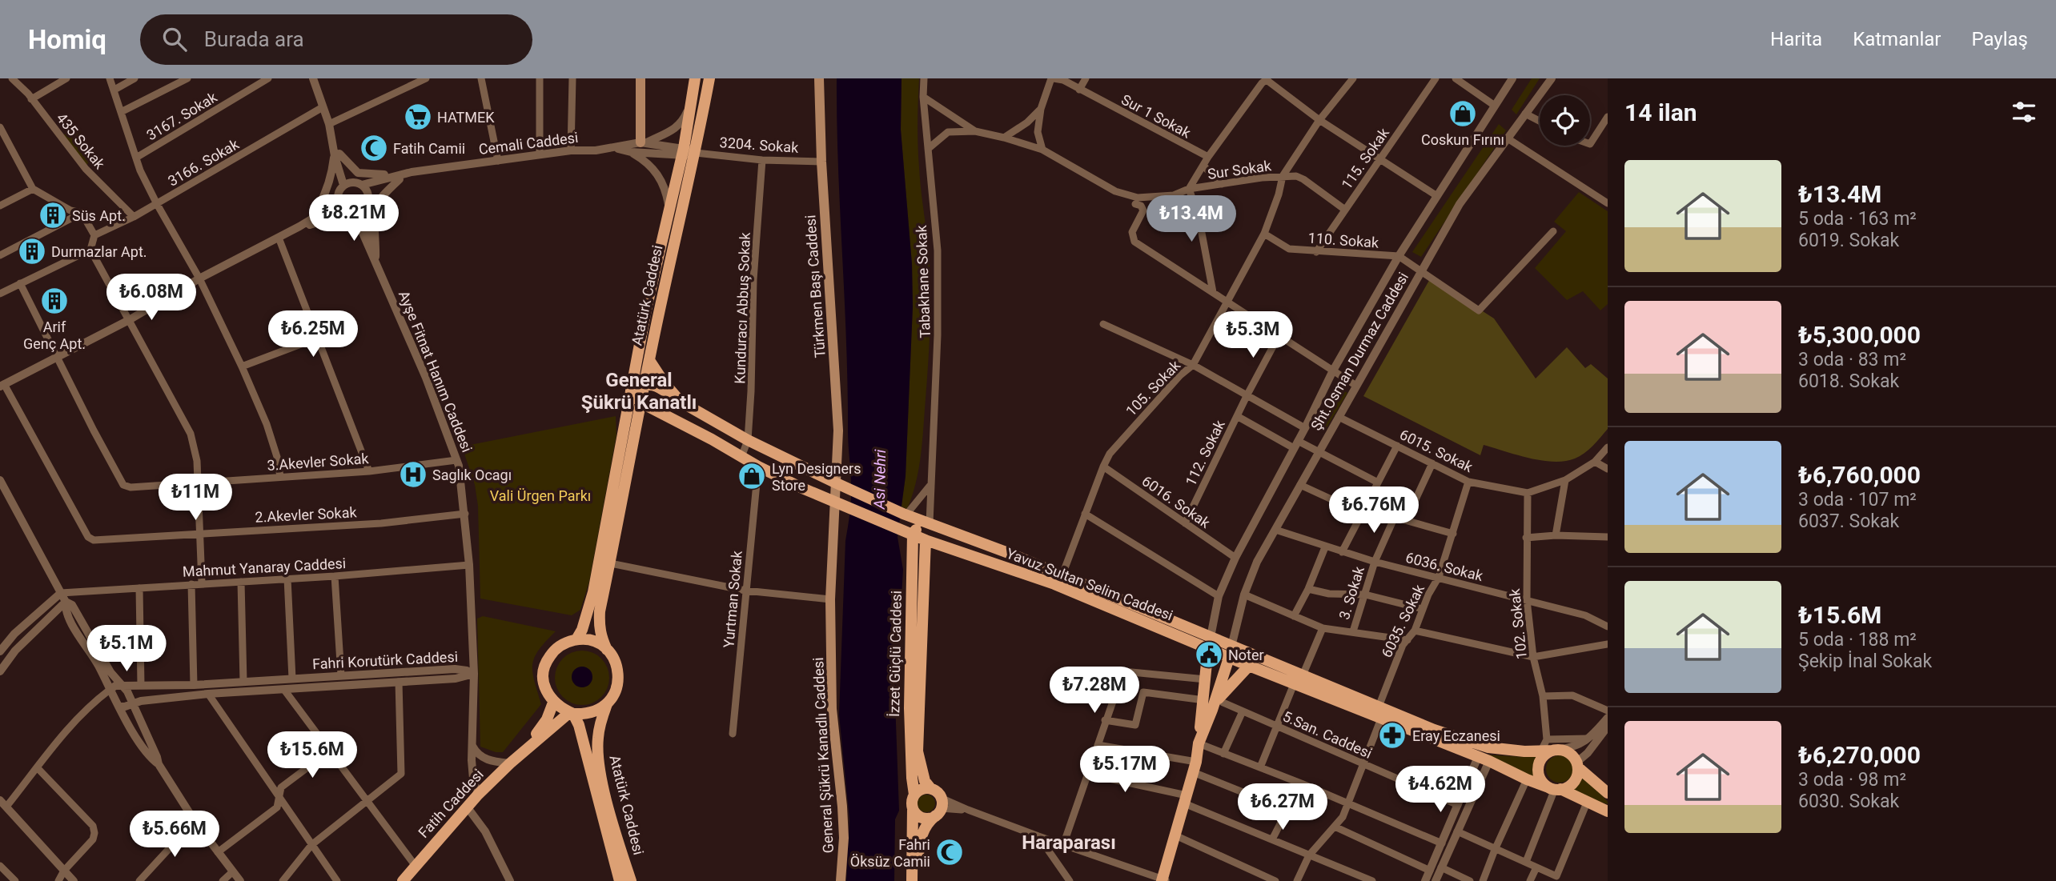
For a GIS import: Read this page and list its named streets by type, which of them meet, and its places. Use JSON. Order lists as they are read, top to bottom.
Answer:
{
  "streets": {
    "main road": [
      "Türkmen Başı Caddesi",
      "Atatürk Caddesi",
      "Yavuz Sultan Selim Caddesi",
      "İzzet Güçlü Caddesi",
      "General Şükrü Kanadlı Caddesi",
      "Fatih Caddesi"
    ],
    "street": [
      "3167. Sokak",
      "Sur 1 Sokak",
      "435 Sokak",
      "Cemali Caddesi",
      "3204. Sokak",
      "115. Sokak",
      "3166. Sokak",
      "Sur Sokak",
      "110. Sokak",
      "Tabakhane Sokak",
      "Kunduracı Abbuş Sokak",
      "Şht.Osman Durmaz Caddesi",
      "Ayşe Fitnat Hanım Caddesi",
      "105. Sokak",
      "6015. Sokak",
      "112. Sokak",
      "3.Akevler Sokak",
      "6016. Sokak",
      "2.Akevler Sokak",
      "6036. Sokak",
      "Mahmut Yanaray Caddesi",
      "3. Sokak",
      "Yurtman Sokak",
      "6035. Sokak",
      "102. Sokak",
      "Fahri Korutürk Caddesi",
      "5.San. Caddesi"
    ]
  },
  "crossings": [
    ["435 Sokak", "3166. Sokak"],
    ["Cemali Caddesi", "3204. Sokak"],
    ["Cemali Caddesi", "Atatürk Caddesi"],
    ["Cemali Caddesi", "Ayşe Fitnat Hanım Caddesi"],
    ["3204. Sokak", "Türkmen Başı Caddesi"],
    ["3204. Sokak", "Atatürk Caddesi"],
    ["3204. Sokak", "Kunduracı Abbuş Sokak"],
    ["115. Sokak", "Sur Sokak"],
    ["115. Sokak", "110. Sokak"],
    ["3166. Sokak", "Ayşe Fitnat Hanım Caddesi"],
    ["Sur Sokak", "Tabakhane Sokak"],
    ["Sur Sokak", "105. Sokak"],
    ["110. Sokak", "Şht.Osman Durmaz Caddesi"],
    ["110. Sokak", "105. Sokak"],
    ["Tabakhane Sokak", "Yavuz Sultan Selim Caddesi"],
    ["Türkmen Başı Caddesi", "Yavuz Sultan Selim Caddesi"],
    ["Türkmen Başı Caddesi", "General Şükrü Kanadlı Caddesi"],
    ["Atatürk Caddesi", "Yavuz Sultan Selim Caddesi"],
    ["Atatürk Caddesi", "Fatih Caddesi"],
    ["Kunduracı Abbuş Sokak", "Yavuz Sultan Selim Caddesi"],
    ["Şht.Osman Durmaz Caddesi", "6015. Sokak"],
    ["Şht.Osman Durmaz Caddesi", "6016. Sokak"],
    ["Şht.Osman Durmaz Caddesi", "6036. Sokak"],
    ["Şht.Osman Durmaz Caddesi", "Yavuz Sultan Selim Caddesi"],
    ["Ayşe Fitnat Hanım Caddesi", "3.Akevler Sokak"],
    ["Ayşe Fitnat Hanım Caddesi", "2.Akevler Sokak"],
    ["Ayşe Fitnat Hanım Caddesi", "Mahmut Yanaray Caddesi"],
    ["Ayşe Fitnat Hanım Caddesi", "Fahri Korutürk Caddesi"],
    ["Ayşe Fitnat Hanım Caddesi", "Fatih Caddesi"],
    ["105. Sokak", "6016. Sokak"],
    ["105. Sokak", "Yavuz Sultan Selim Caddesi"],
    ["6015. Sokak", "6035. Sokak"],
    ["6015. Sokak", "102. Sokak"],
    ["112. Sokak", "6016. Sokak"],
    ["6036. Sokak", "3. Sokak"],
    ["6036. Sokak", "6035. Sokak"],
    ["6036. Sokak", "102. Sokak"],
    ["Yavuz Sultan Selim Caddesi", "Yurtman Sokak"],
    ["Yavuz Sultan Selim Caddesi", "6035. Sokak"],
    ["Yavuz Sultan Selim Caddesi", "İzzet Güçlü Caddesi"],
    ["Yavuz Sultan Selim Caddesi", "General Şükrü Kanadlı Caddesi"],
    ["6035. Sokak", "5.San. Caddesi"]
  ],
  "districts": ["General Şükrü Kanatlı", "Haraparası"],
  "water": ["Asi Nehri"],
  "parks": ["Vali Ürgen Parkı"],
  "places": {
    "shop": ["Coskun Fırını", "Lyn Designers Store"],
    "supermarket": ["HATMEK"],
    "mosque": ["Fatih Camii", "Fahri Öksüz Camii"],
    "building": ["Süs Apt.", "Durmazlar Apt.", "Arif Genç Apt."],
    "hospital": ["Saglık Ocagı"],
    "public building": ["Noter"],
    "pharmacy": ["Eray Eczanesi"]
  },
  "page": {
    "header": "Homiq",
    "search": "Burada ara",
    "nav": ["Harita", "Katmanlar", "Paylaş"],
    "heading": "14 ilan",
    "list": [
      {
        "name": "₺13.4M",
        "note": "5 oda · 163 m² · 6019. Sokak"
      },
      {
        "name": "₺5,300,000",
        "note": "3 oda · 83 m² · 6018. Sokak"
      },
      {
        "name": "₺6,760,000",
        "note": "3 oda · 107 m² · 6037. Sokak"
      },
      {
        "name": "₺15.6M",
        "note": "5 oda · 188 m² · Şekip İnal Sokak"
      },
      {
        "name": "₺6,270,000",
        "note": "3 oda · 98 m² · 6030. Sokak"
      }
    ],
    "price": [
      "₺8.21M",
      "₺13.4M",
      "₺6.08M",
      "₺6.25M",
      "₺5.3M",
      "₺11M",
      "₺6.76M",
      "₺5.1M",
      "₺7.28M",
      "₺15.6M",
      "₺5.17M",
      "₺4.62M",
      "₺6.27M",
      "₺5.66M"
    ]
  }
}
